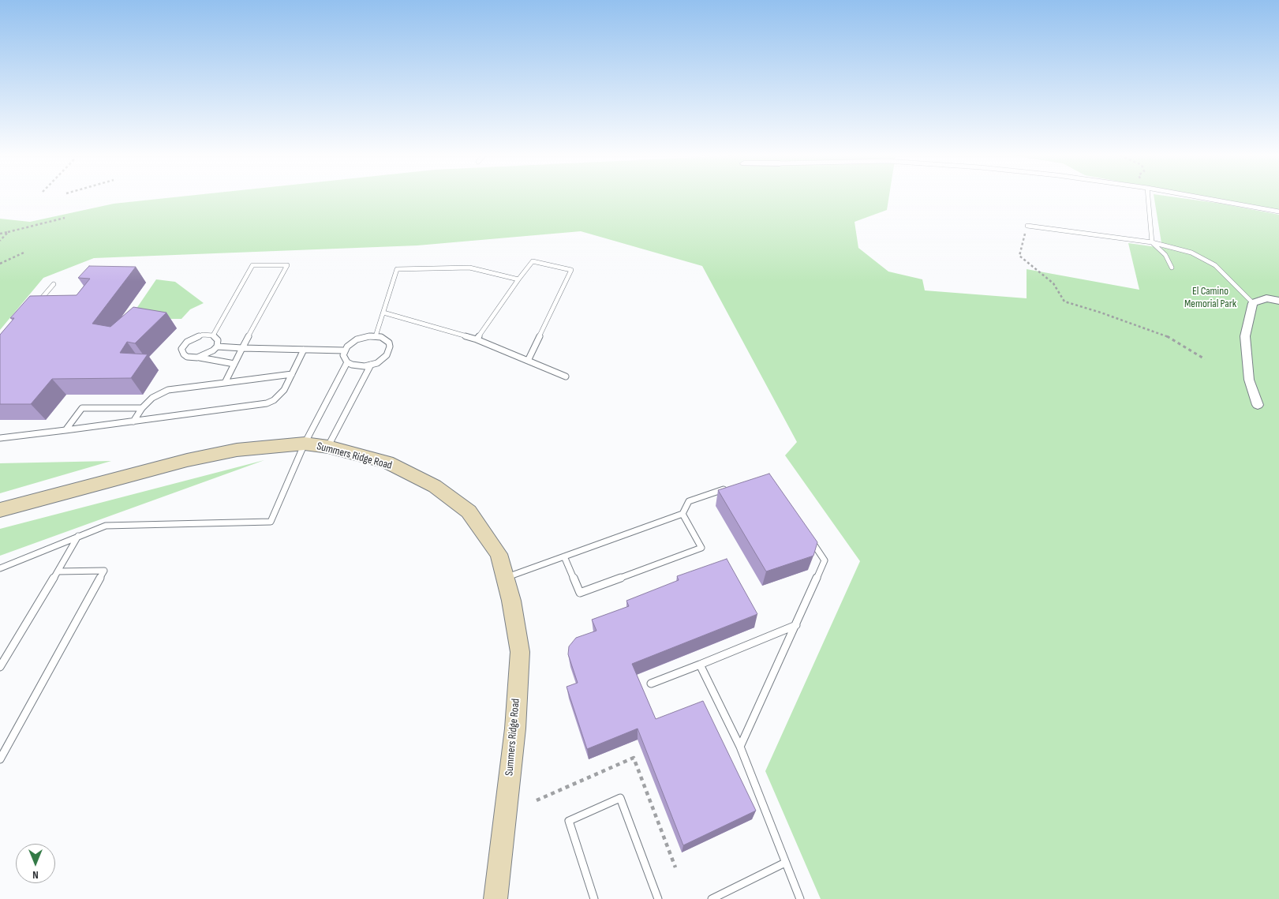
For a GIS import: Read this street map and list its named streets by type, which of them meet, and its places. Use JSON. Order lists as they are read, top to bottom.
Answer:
{
  "streets": {
    "street": ["Summers Ridge Road"]
  },
  "parks": ["El Camino Memorial Park"],
  "north": "bottom"
}
